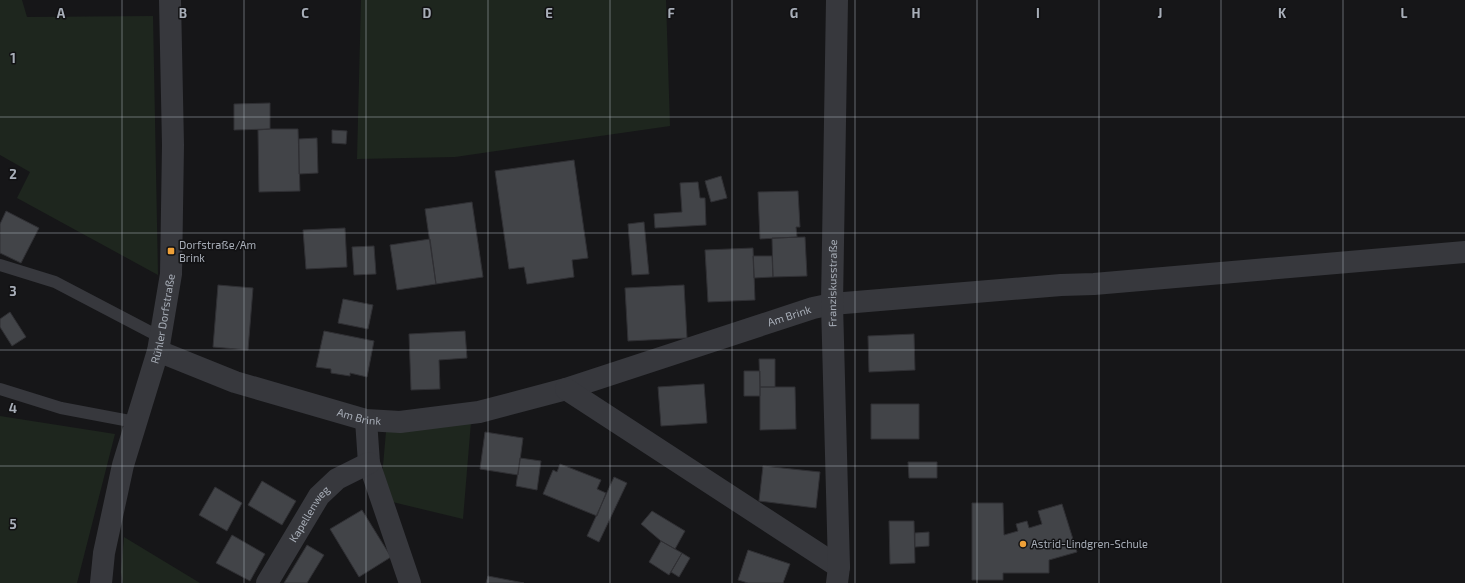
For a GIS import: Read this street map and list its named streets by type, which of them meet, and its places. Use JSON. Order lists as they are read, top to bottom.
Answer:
{
  "streets": {
    "street": [
      "Franziskusstraße",
      "Am Brink",
      "Rühler Dorfstraße",
      "Kapellenweg"
    ]
  },
  "crossings": [
    ["Franziskusstraße", "Am Brink"],
    ["Am Brink", "Rühler Dorfstraße"]
  ],
  "places": {
    "transit": ["Dorfstraße/Am Brink"],
    "other": ["Astrid-Lindgren-Schule"]
  },
  "grid": {
    "columns": [
      "A",
      "B",
      "C",
      "D",
      "E",
      "F",
      "G",
      "H",
      "I",
      "J",
      "K",
      "L"
    ],
    "rows": [
      "1",
      "2",
      "3",
      "4",
      "5"
    ]
  }
}
